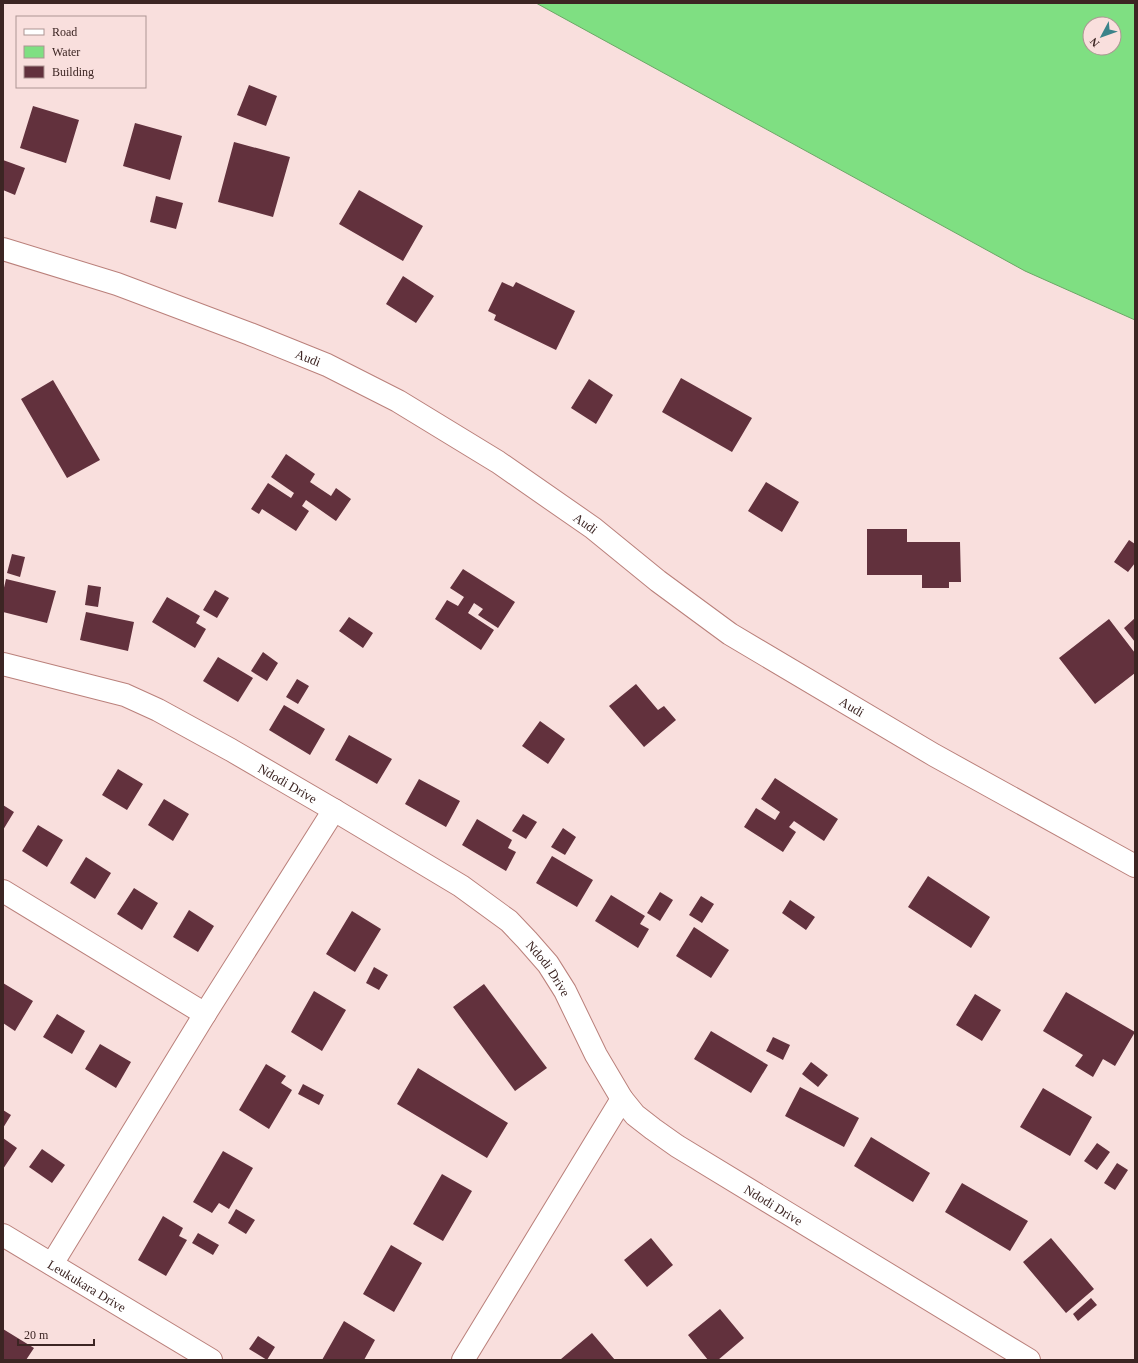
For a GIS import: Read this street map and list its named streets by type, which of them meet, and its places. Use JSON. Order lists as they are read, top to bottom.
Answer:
{
  "streets": {
    "street": ["Audi", "Ndodi Drive", "Leukukara Drive"]
  },
  "legend": ["Road", "Water", "Building"],
  "scale_bar": "20 m",
  "north": "bottom left"
}
